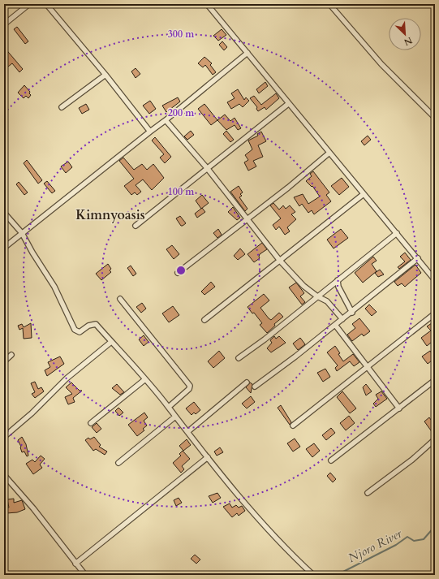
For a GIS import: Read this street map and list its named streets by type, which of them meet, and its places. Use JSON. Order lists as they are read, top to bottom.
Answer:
{
  "districts": ["Kimnyoasis"],
  "water": ["Njoro River"],
  "north": "bottom right",
  "rings": ["300 m", "200 m", "100 m"]
}
